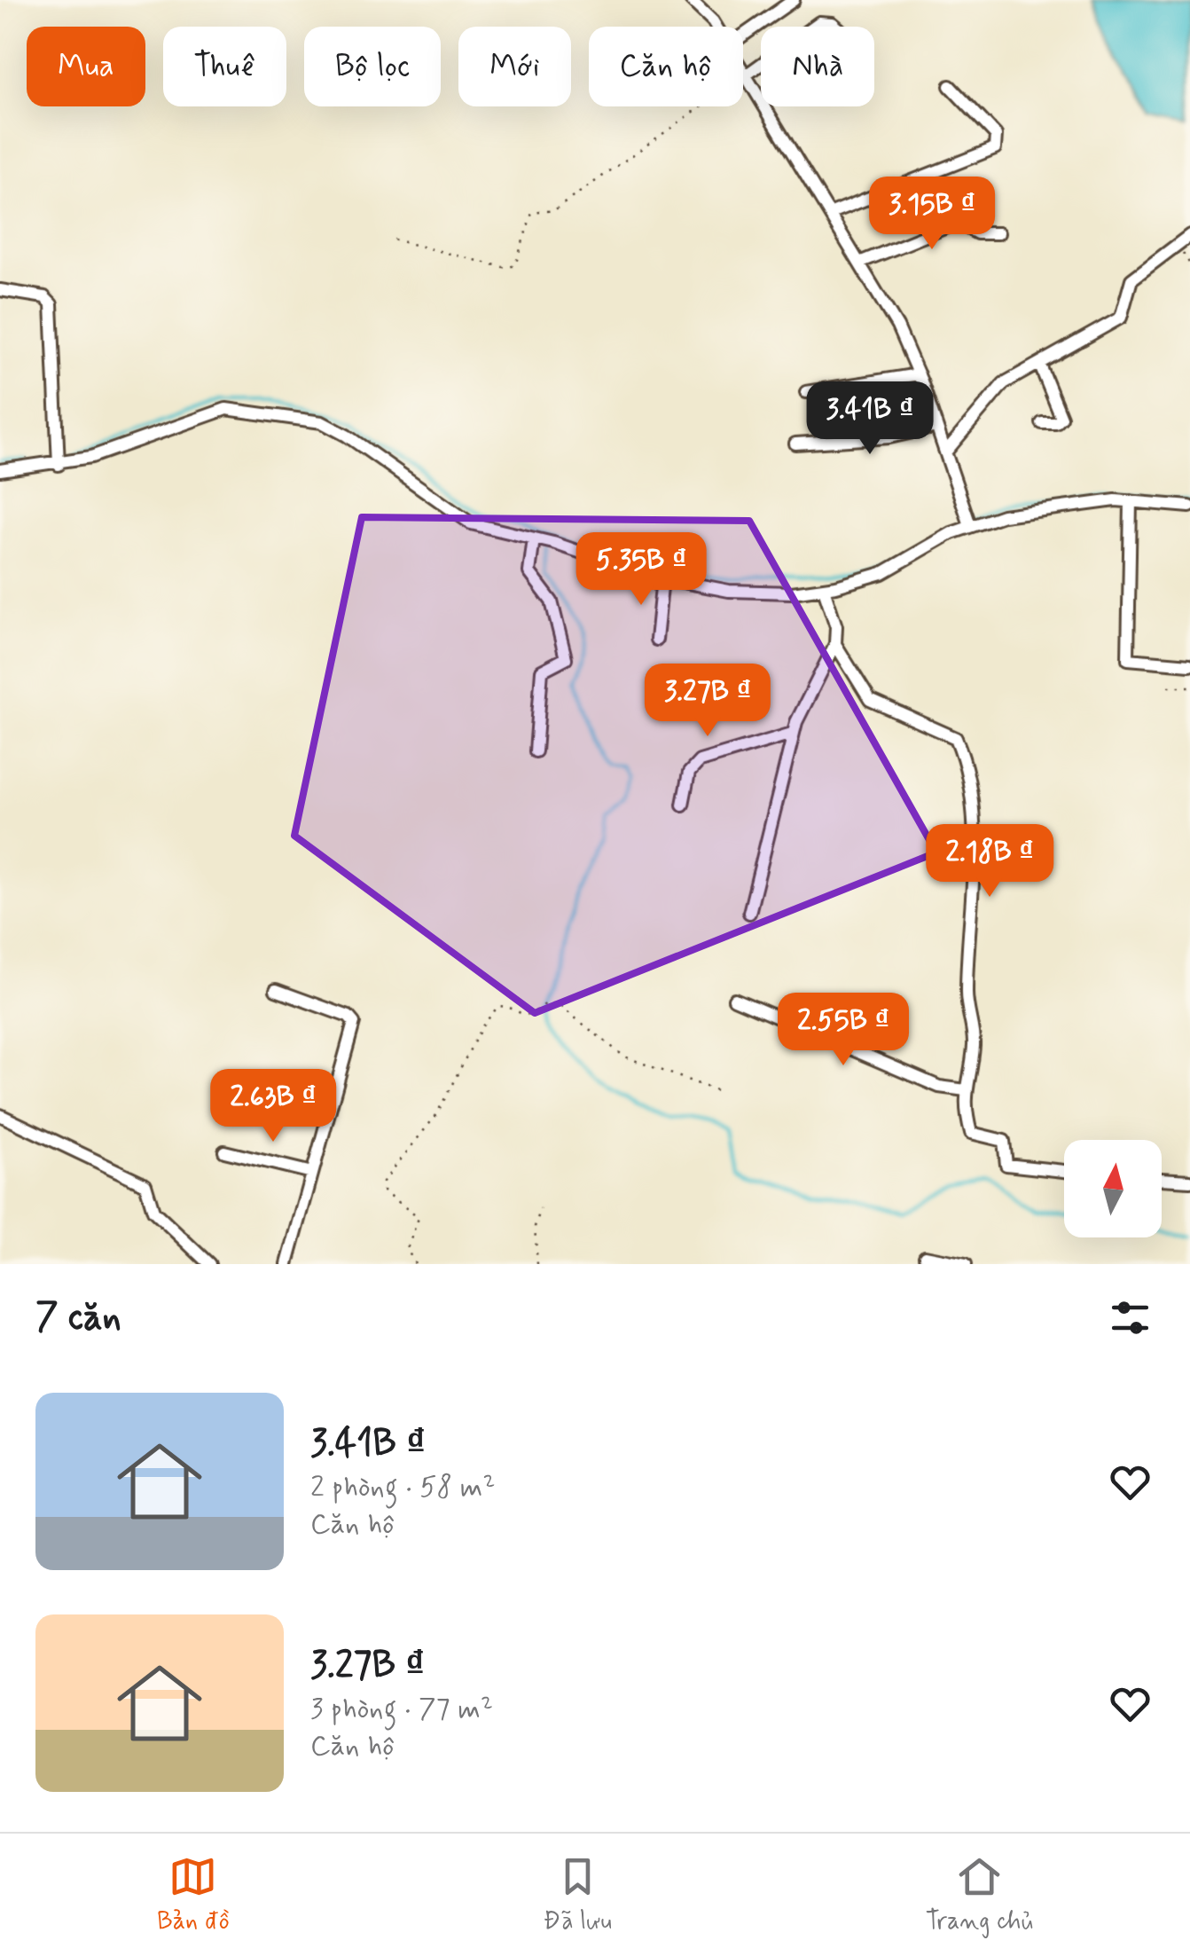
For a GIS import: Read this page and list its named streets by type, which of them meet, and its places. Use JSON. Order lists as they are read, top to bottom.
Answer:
{
  "north": "top",
  "page": {
    "chip": [
      "Mua",
      "Thuê",
      "Bộ lọc",
      "Mới",
      "Căn hộ",
      "Nhà"
    ],
    "price": [
      "3.15B ₫",
      "3.41B ₫",
      "5.35B ₫",
      "3.27B ₫",
      "2.18B ₫",
      "2.55B ₫",
      "2.63B ₫"
    ],
    "heading": "7 căn",
    "list": [
      {
        "name": "3.41B ₫",
        "note": "2 phòng · 58 m² · Căn hộ"
      },
      {
        "name": "3.27B ₫",
        "note": "3 phòng · 77 m² · Căn hộ"
      }
    ],
    "tabs": ["Bản đồ", "Đã lưu", "Trang chủ"]
  }
}
